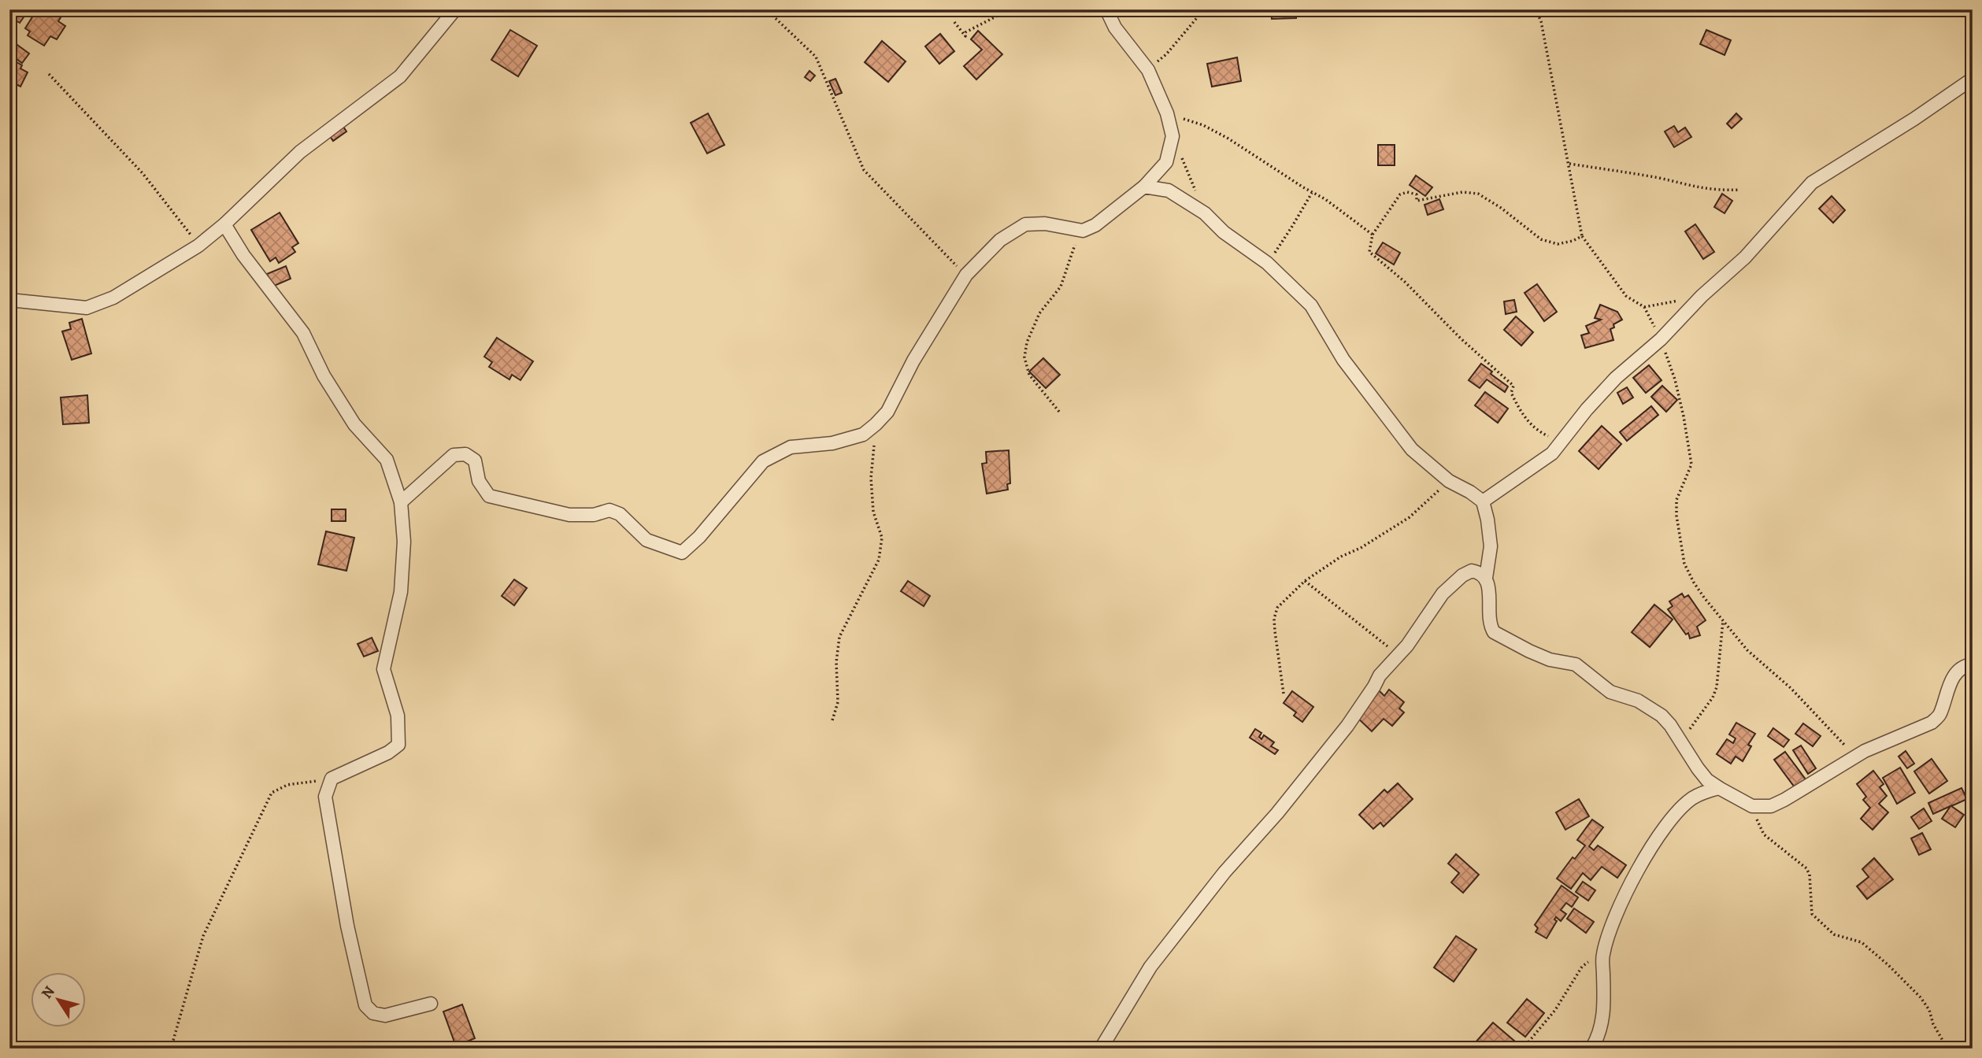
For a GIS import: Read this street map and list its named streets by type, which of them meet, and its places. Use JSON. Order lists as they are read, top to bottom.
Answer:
{
  "north": "top left"
}
